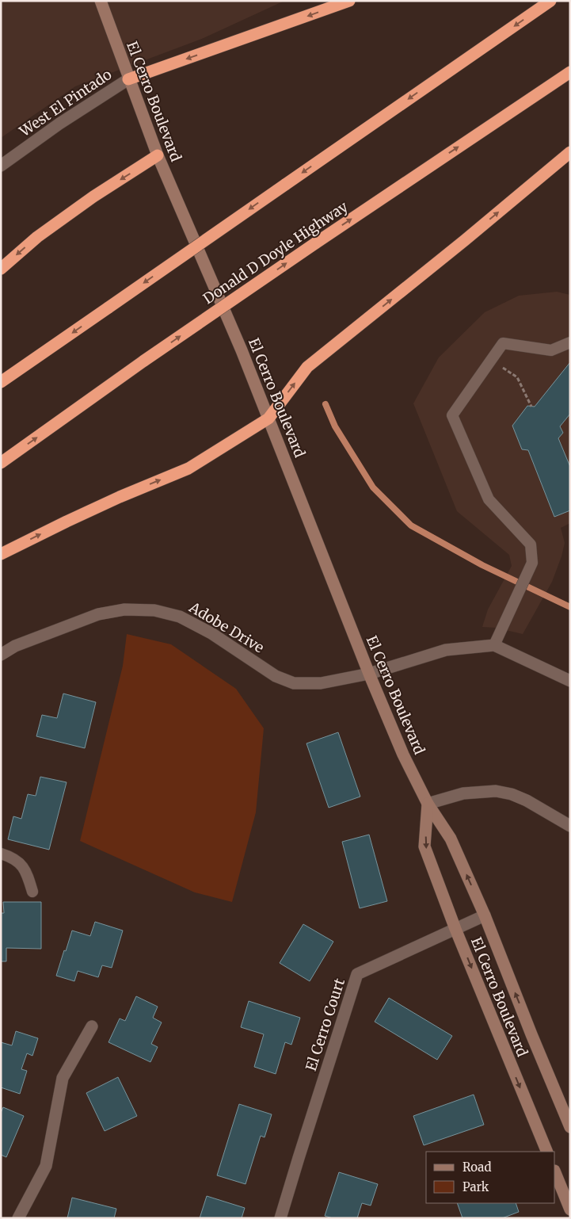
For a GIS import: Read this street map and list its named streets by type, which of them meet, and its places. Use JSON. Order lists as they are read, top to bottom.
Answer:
{
  "streets": {
    "highway": ["Donald D Doyle Highway"],
    "street": [
      "El Cerro Boulevard",
      "West El Pintado",
      "Adobe Drive",
      "El Cerro Court"
    ]
  },
  "crossings": [
    ["El Cerro Boulevard", "West El Pintado"],
    ["El Cerro Boulevard", "Adobe Drive"],
    ["El Cerro Boulevard", "El Cerro Court"]
  ],
  "legend": ["Road", "Park"]
}
